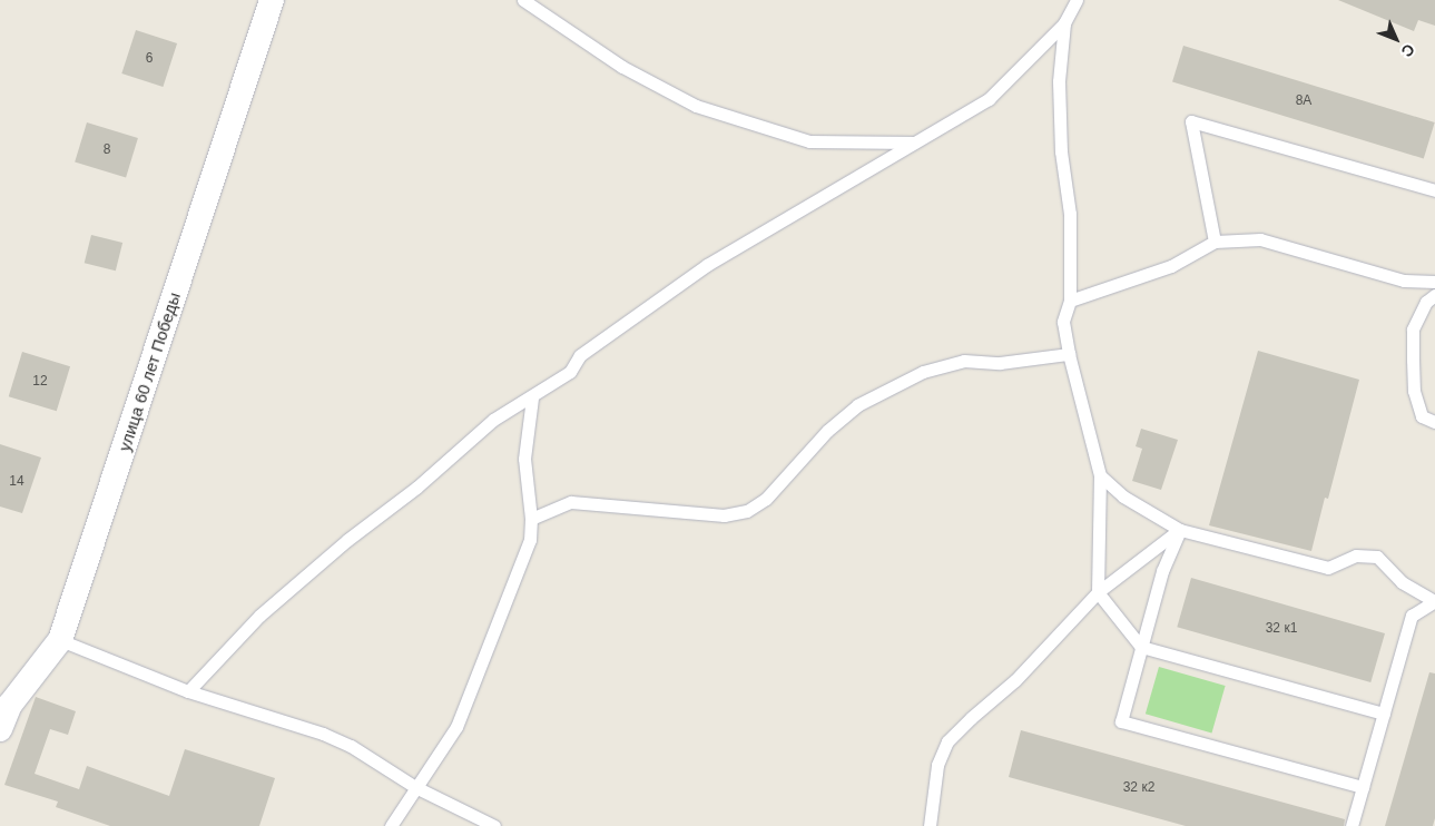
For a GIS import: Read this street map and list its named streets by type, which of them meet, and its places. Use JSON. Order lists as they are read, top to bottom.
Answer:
{
  "streets": {
    "street": ["улица 60 лет Победы"]
  },
  "house_numbers": [
    "6",
    "8А",
    "8",
    "12",
    "14",
    "32 к1",
    "32 к2"
  ],
  "north": "bottom right"
}
